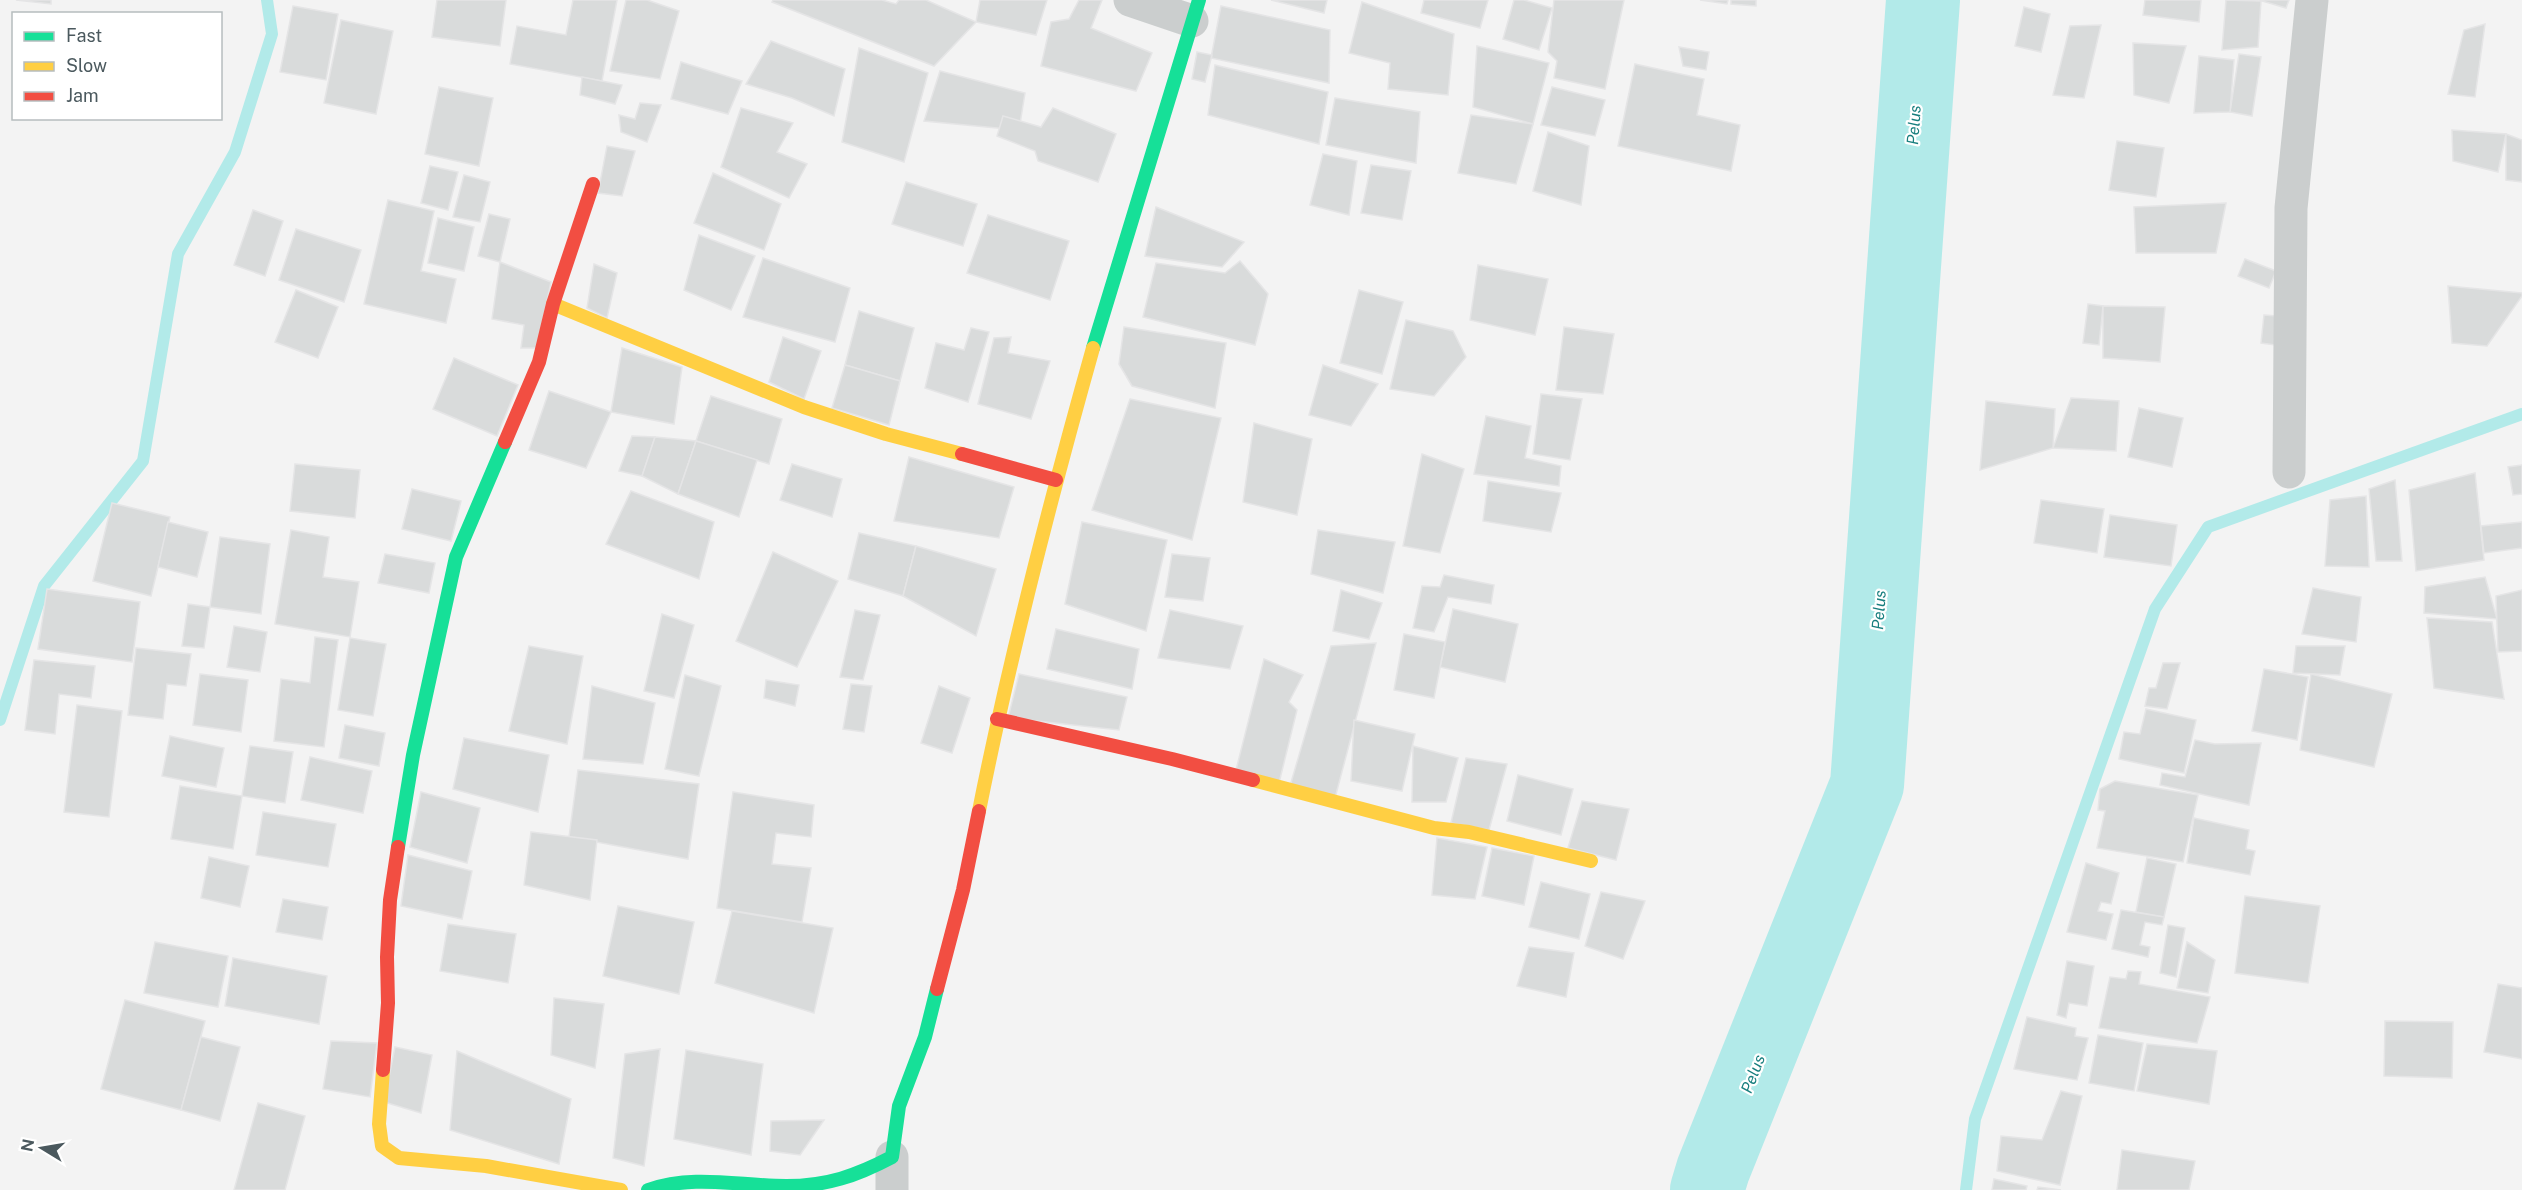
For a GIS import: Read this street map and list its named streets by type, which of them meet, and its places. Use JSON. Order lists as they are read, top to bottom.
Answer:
{
  "water": ["Pelus"],
  "legend": ["Fast", "Slow", "Jam"],
  "north": "left"
}
